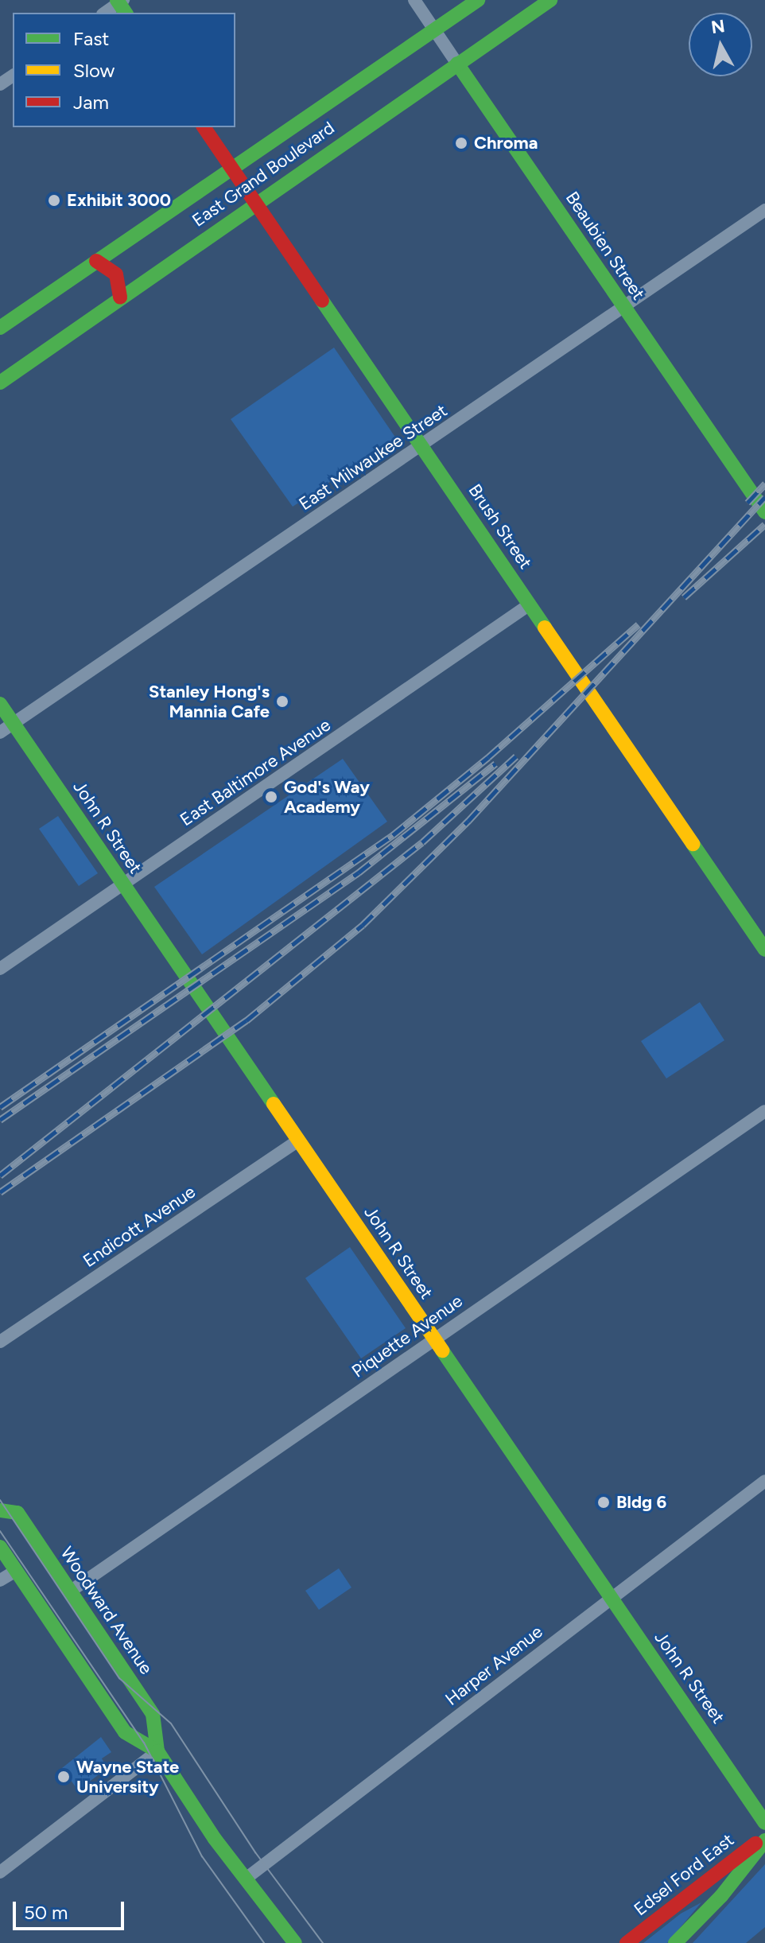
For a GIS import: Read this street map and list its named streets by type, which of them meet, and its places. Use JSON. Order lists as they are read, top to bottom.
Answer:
{
  "streets": {
    "main road": [
      "East Grand Boulevard",
      "Beaubien Street",
      "Brush Street",
      "John R Street",
      "Woodward Avenue",
      "Edsel Ford East"
    ],
    "street": [
      "East Milwaukee Street",
      "East Baltimore Avenue",
      "Endicott Avenue",
      "Piquette Avenue",
      "Harper Avenue"
    ]
  },
  "crossings": [
    ["East Grand Boulevard", "Beaubien Street"],
    ["East Grand Boulevard", "Brush Street"],
    ["Beaubien Street", "East Milwaukee Street"],
    ["East Milwaukee Street", "Brush Street"],
    ["East Milwaukee Street", "John R Street"],
    ["Brush Street", "East Baltimore Avenue"],
    ["East Baltimore Avenue", "John R Street"],
    ["John R Street", "Endicott Avenue"],
    ["John R Street", "Piquette Avenue"],
    ["John R Street", "Harper Avenue"],
    ["Piquette Avenue", "Woodward Avenue"],
    ["Woodward Avenue", "Harper Avenue"]
  ],
  "places": [
    "Chroma",
    "Exhibit 3000",
    "Stanley Hong's Mannia Cafe",
    "God's Way Academy",
    "Bldg 6",
    "Wayne State University"
  ],
  "legend": ["Fast", "Slow", "Jam"],
  "scale_bar": "50 m",
  "north": "top"
}
